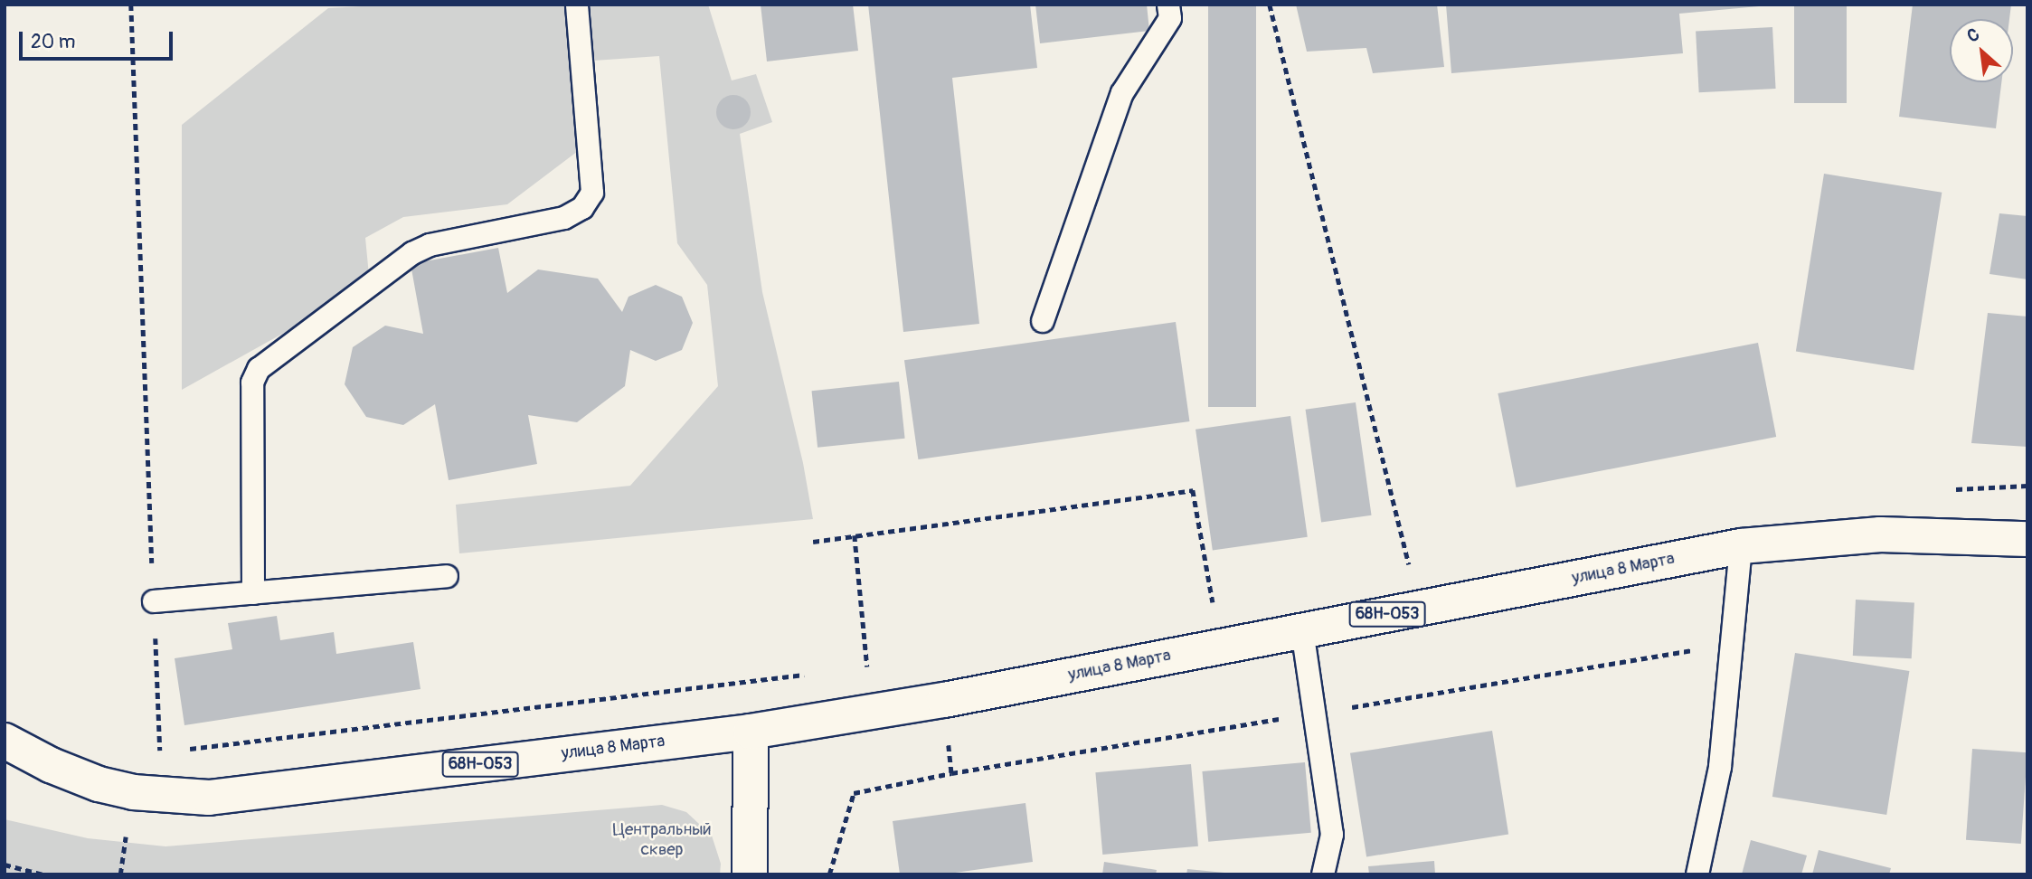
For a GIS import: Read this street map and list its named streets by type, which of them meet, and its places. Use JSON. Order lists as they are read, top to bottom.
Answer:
{
  "streets": {
    "main road": ["улица 8 Марта", "68Н-053"]
  },
  "parks": ["Центральный сквер"],
  "scale_bar": "20 m",
  "north": "top left"
}
